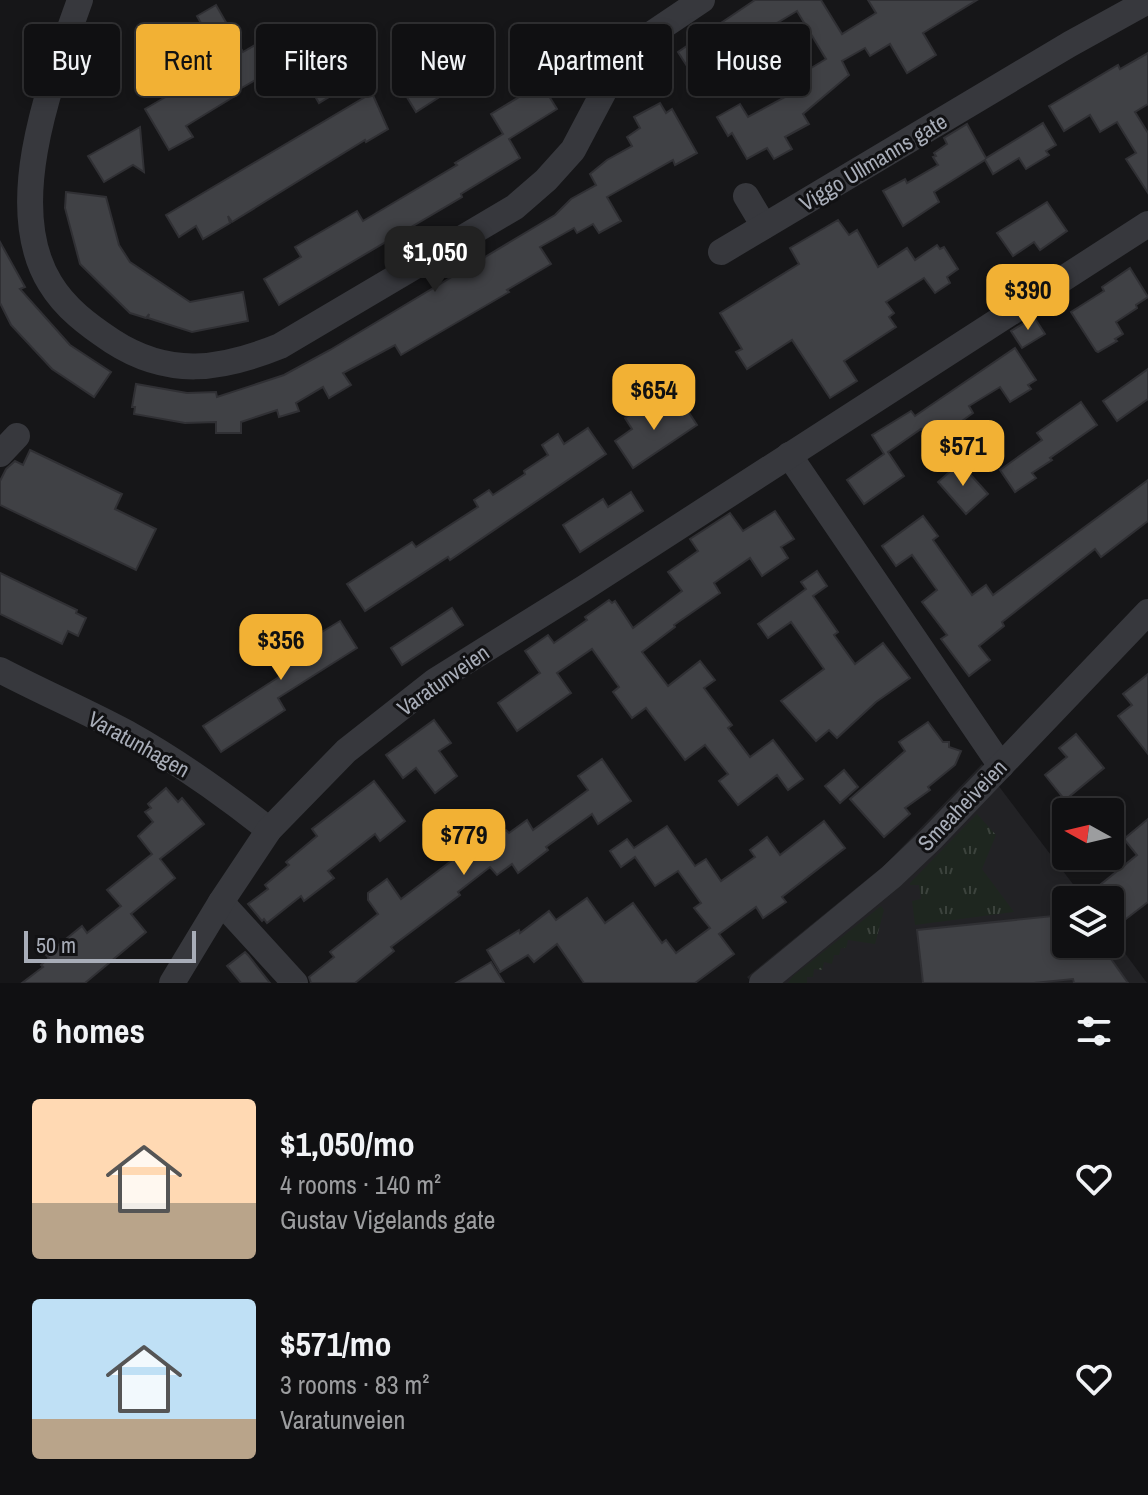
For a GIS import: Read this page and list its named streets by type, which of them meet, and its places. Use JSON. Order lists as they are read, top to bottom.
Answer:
{
  "streets": {
    "street": [
      "Viggo Ullmanns gate",
      "Varatunveien",
      "Varatunhagen",
      "Smeaheiveien"
    ]
  },
  "crossings": [
    ["Varatunveien", "Varatunhagen"]
  ],
  "scale_bar": "50 m",
  "north": "left",
  "page": {
    "chip": [
      "Buy",
      "Rent",
      "Filters",
      "New",
      "Apartment",
      "House"
    ],
    "price": [
      "$1,050",
      "$390",
      "$654",
      "$571",
      "$356",
      "$779"
    ],
    "scale": "50 m",
    "heading": "6 homes",
    "list": [
      {
        "name": "$1,050/mo",
        "note": "4 rooms · 140 m² · Gustav Vigelands gate"
      },
      {
        "name": "$571/mo",
        "note": "3 rooms · 83 m² · Varatunveien"
      }
    ]
  }
}
